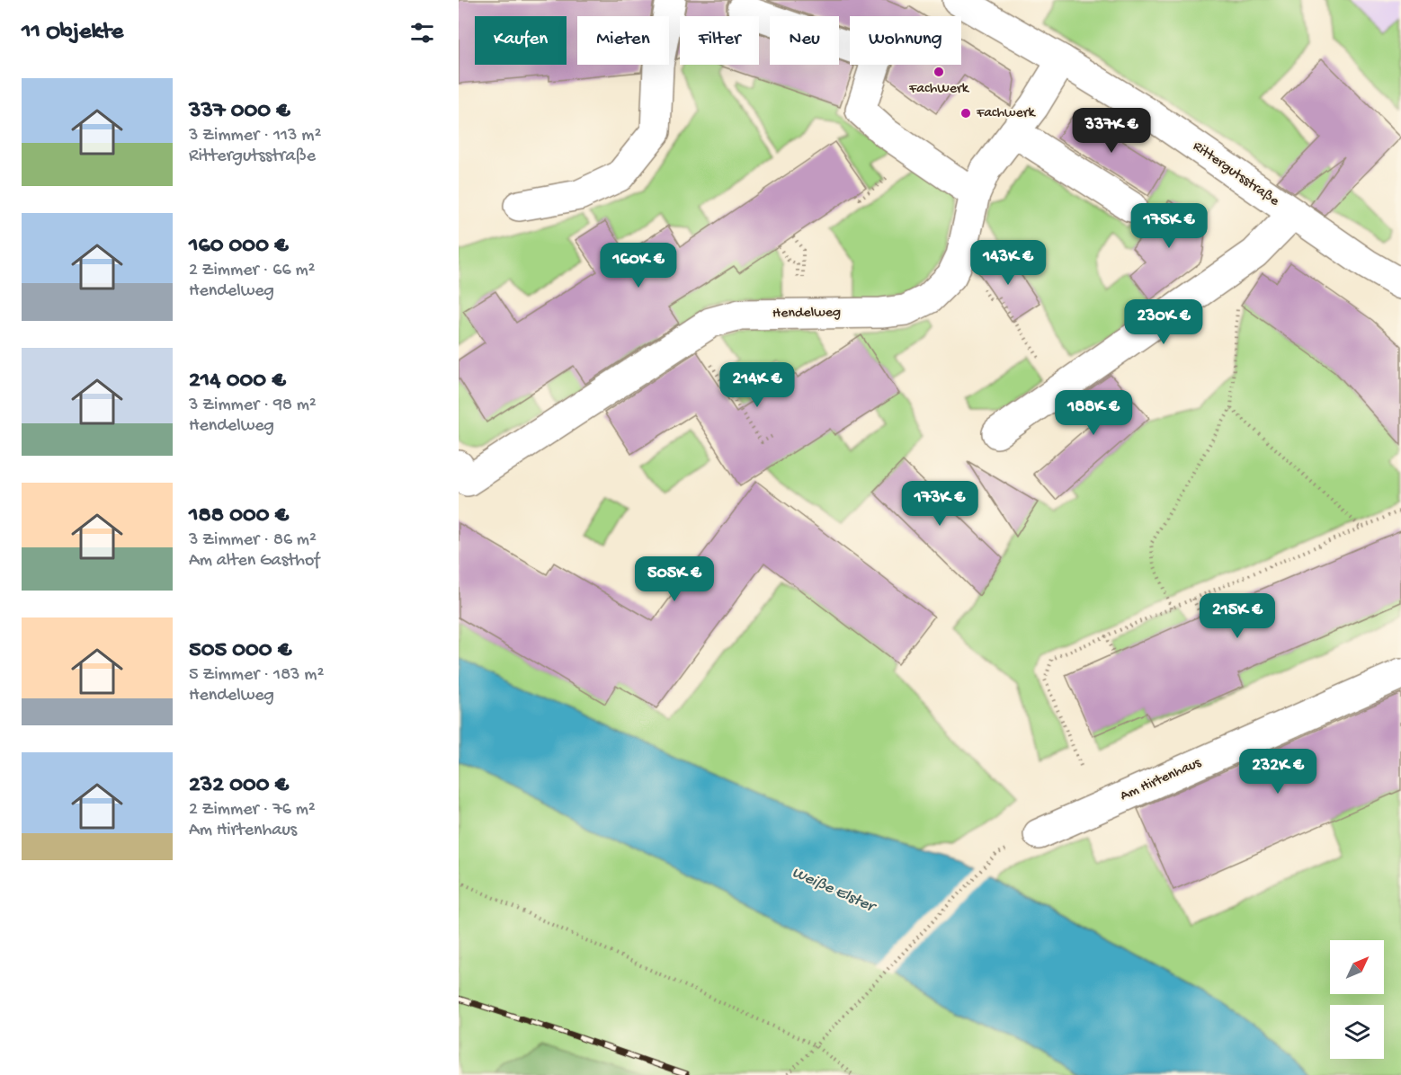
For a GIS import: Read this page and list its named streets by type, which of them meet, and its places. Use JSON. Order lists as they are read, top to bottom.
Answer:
{
  "streets": {
    "street": ["Rittergutsstraße", "Hendelweg", "Am Hirtenhaus"]
  },
  "crossings": [
    ["Rittergutsstraße", "Hendelweg"]
  ],
  "water": ["Weiße Elster"],
  "places": ["FachWerk", "Fachwerk"],
  "north": "top right",
  "page": {
    "heading": "11 Objekte",
    "chip": [
      "Kaufen",
      "Mieten",
      "Filter",
      "Neu",
      "Wohnung"
    ],
    "list": [
      {
        "name": "337 000 €",
        "note": "3 Zimmer · 113 m² · Rittergutsstraße"
      },
      {
        "name": "160 000 €",
        "note": "2 Zimmer · 66 m² · Hendelweg"
      },
      {
        "name": "214 000 €",
        "note": "3 Zimmer · 98 m² · Hendelweg"
      },
      {
        "name": "188 000 €",
        "note": "3 Zimmer · 86 m² · Am alten Gasthof"
      },
      {
        "name": "505 000 €",
        "note": "5 Zimmer · 183 m² · Hendelweg"
      },
      {
        "name": "232 000 €",
        "note": "2 Zimmer · 76 m² · Am Hirtenhaus"
      }
    ],
    "price": [
      "337K €",
      "175K €",
      "143K €",
      "160K €",
      "230K €",
      "214K €",
      "188K €",
      "173K €",
      "505K €",
      "215K €",
      "232K €"
    ]
  }
}
